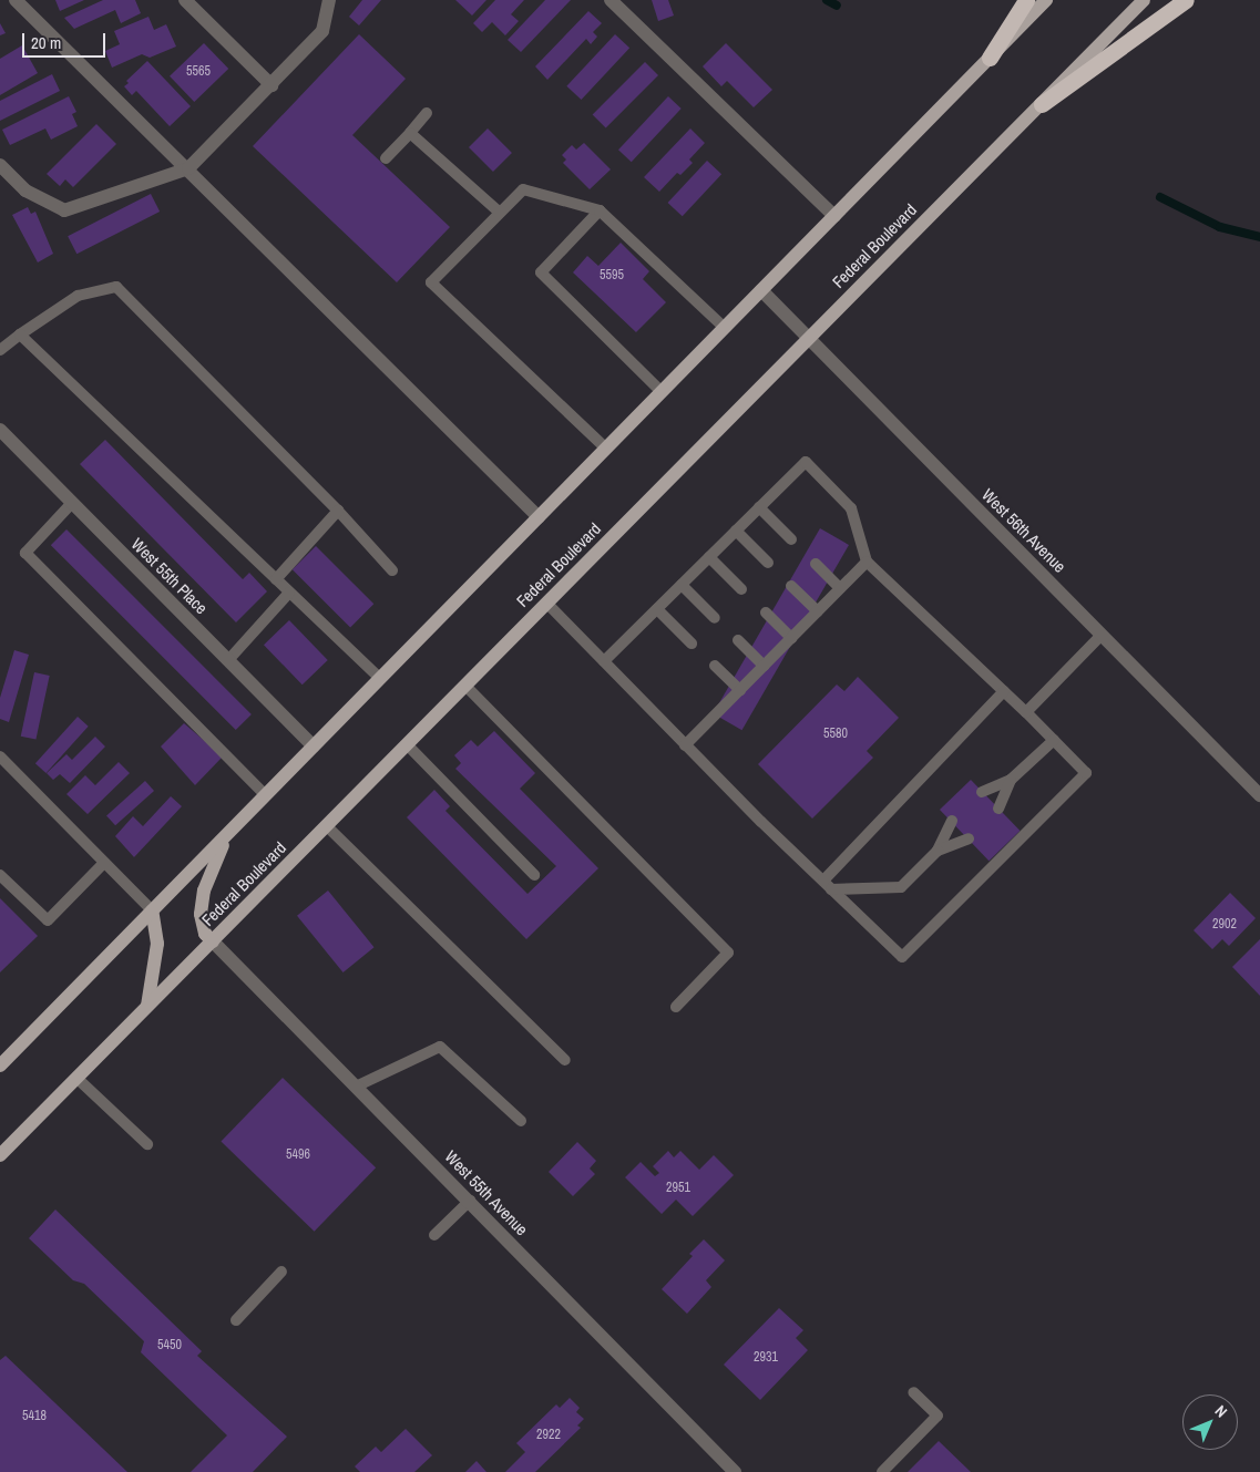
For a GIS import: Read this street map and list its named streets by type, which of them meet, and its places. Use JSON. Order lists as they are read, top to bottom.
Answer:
{
  "streets": {
    "main road": ["Federal Boulevard"],
    "street": ["West 56th Avenue", "West 55th Place", "West 55th Avenue"]
  },
  "crossings": [
    ["Federal Boulevard", "West 56th Avenue"],
    ["Federal Boulevard", "West 55th Avenue"]
  ],
  "house_numbers": [
    "5565",
    "5595",
    "5580",
    "2902",
    "5496",
    "2951",
    "5450",
    "2931",
    "5418",
    "2922"
  ],
  "scale_bar": "20 m",
  "north": "top right"
}
